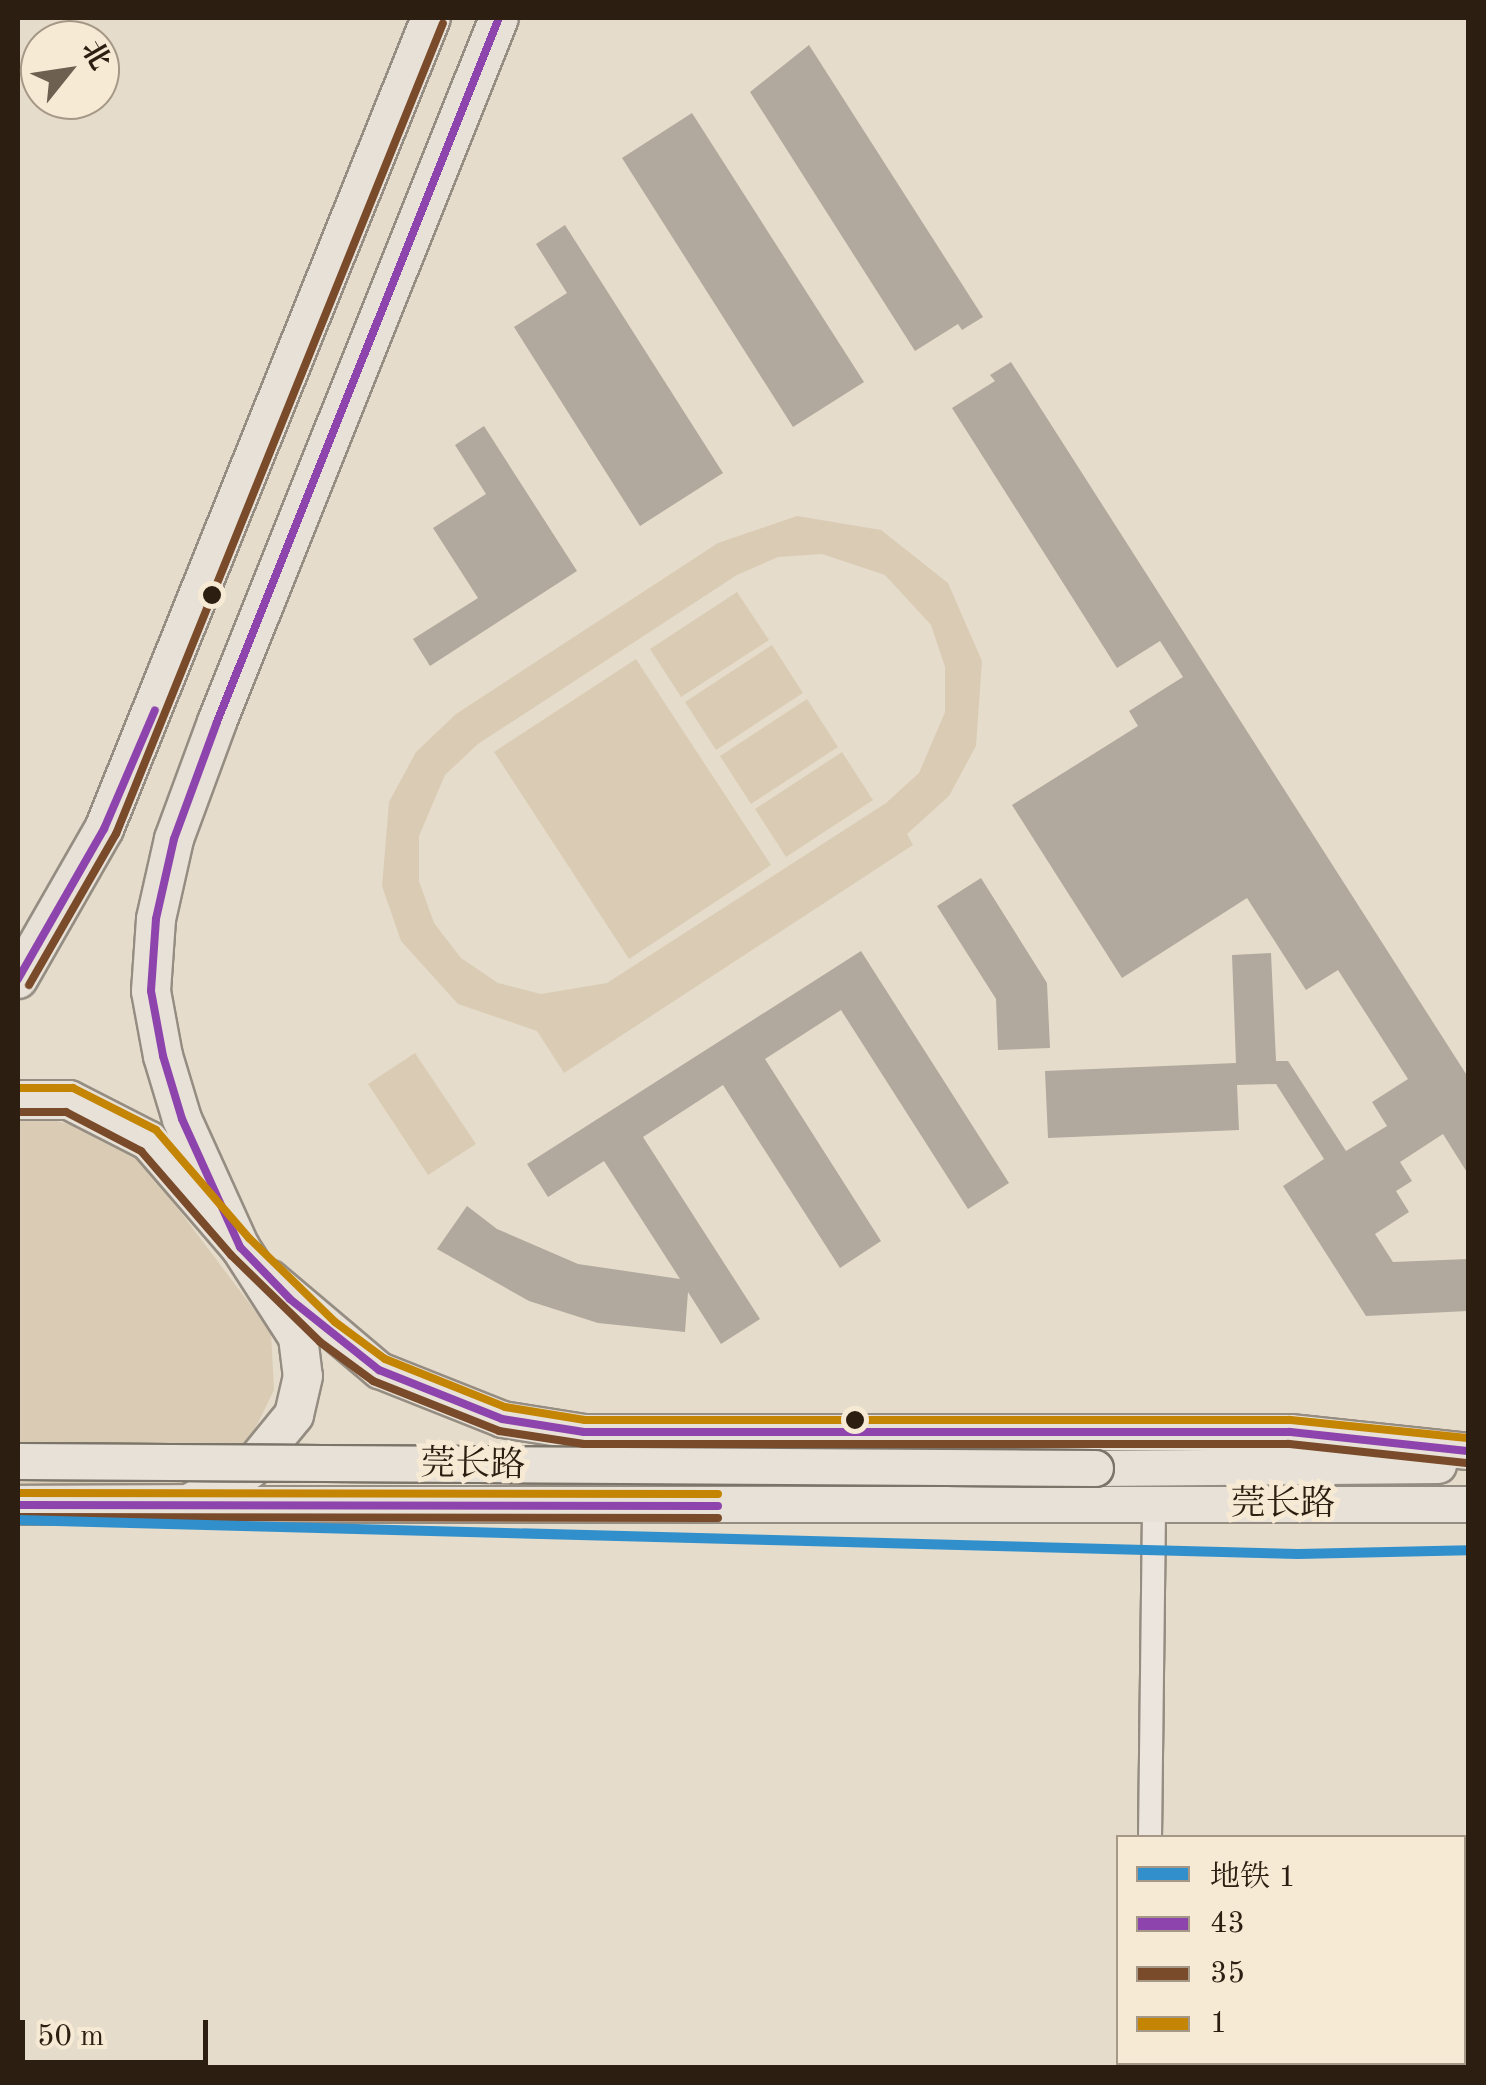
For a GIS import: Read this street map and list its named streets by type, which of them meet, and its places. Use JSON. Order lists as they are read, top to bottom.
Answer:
{
  "streets": {
    "highway": ["莞长路"]
  },
  "lines": [
    "transit line 43",
    "transit line 35",
    "transit line 1",
    "metro line 1"
  ],
  "legend": [
    "地铁 1",
    "43",
    "35",
    "1"
  ],
  "scale_bar": "50 m",
  "north": "top right"
}
